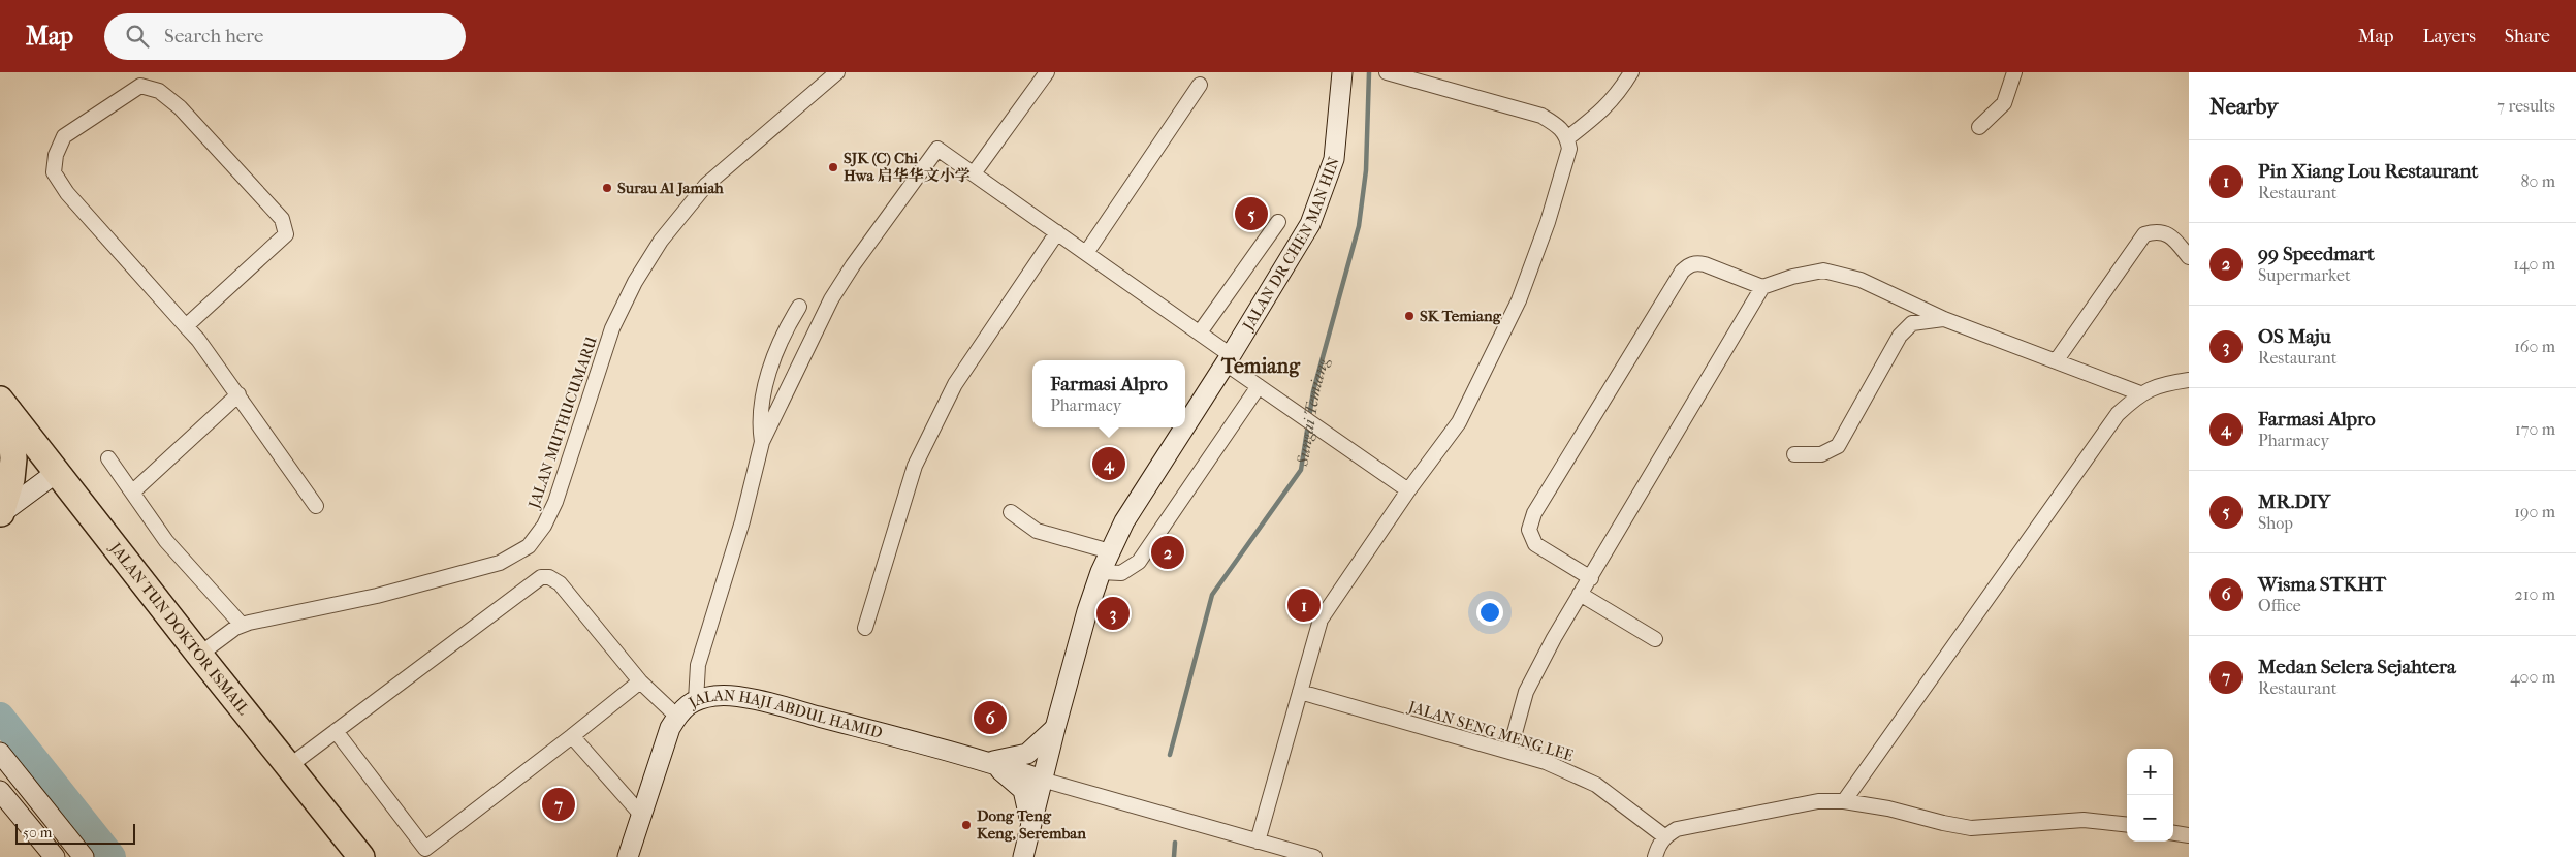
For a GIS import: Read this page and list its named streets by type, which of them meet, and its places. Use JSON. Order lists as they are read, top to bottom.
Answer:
{
  "streets": {
    "highway": ["JALAN TUN DOKTOR ISMAIL"],
    "street": [
      "JALAN DR CHEN MAN HIN",
      "JALAN MUTHUCUMARU",
      "JALAN HAJI ABDUL HAMID",
      "JALAN SENG MENG LEE"
    ]
  },
  "crossings": [
    ["JALAN DR CHEN MAN HIN", "JALAN HAJI ABDUL HAMID"],
    ["JALAN MUTHUCUMARU", "JALAN TUN DOKTOR ISMAIL"]
  ],
  "districts": ["Temiang"],
  "water": ["Sungai Temiang"],
  "places": [
    "SJK (C) Chi Hwa 启华华文小学",
    "Surau Al Jamiah",
    "SK Temiang",
    "Dong Teng Keng, Seremban"
  ],
  "scale_bar": "50 m",
  "page": {
    "header": "Map",
    "search": "Search here",
    "nav": ["Map", "Layers", "Share"],
    "heading": ["Nearby", "7 results"],
    "list": [
      {
        "mark": "1",
        "name": "Pin Xiang Lou Restaurant",
        "note": "Restaurant",
        "value": "80 m"
      },
      {
        "mark": "2",
        "name": "99 Speedmart",
        "note": "Supermarket",
        "value": "140 m"
      },
      {
        "mark": "3",
        "name": "OS Maju",
        "note": "Restaurant",
        "value": "160 m"
      },
      {
        "mark": "4",
        "name": "Farmasi Alpro",
        "note": "Pharmacy",
        "value": "170 m"
      },
      {
        "mark": "5",
        "name": "MR.DIY",
        "note": "Shop",
        "value": "190 m"
      },
      {
        "mark": "6",
        "name": "Wisma STKHT",
        "note": "Office",
        "value": "210 m"
      },
      {
        "mark": "7",
        "name": "Medan Selera Sejahtera",
        "note": "Restaurant",
        "value": "400 m"
      }
    ],
    "pins": [
      "5",
      "4",
      "2",
      "1",
      "3",
      "6",
      "7"
    ],
    "popup": ["Farmasi Alpro", "Pharmacy"],
    "map_buttons": ["+", "−"],
    "scale": "50 m"
  }
}
